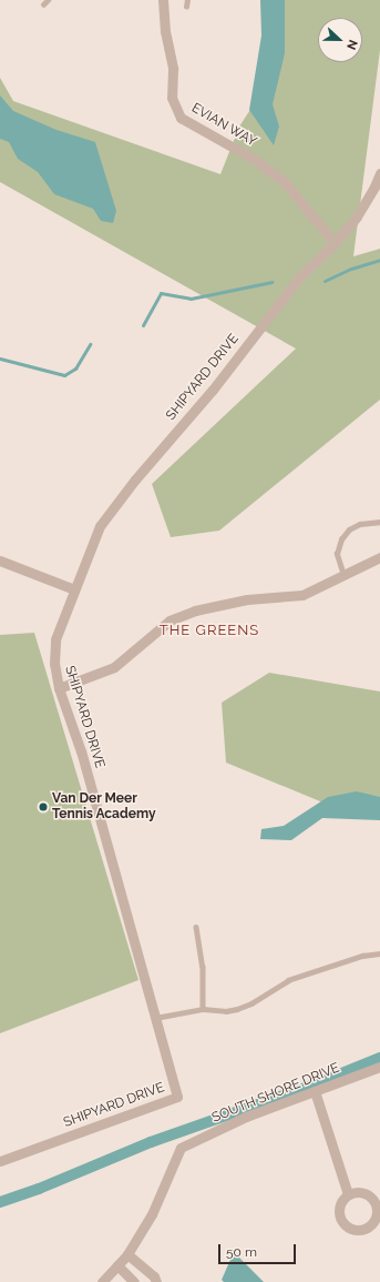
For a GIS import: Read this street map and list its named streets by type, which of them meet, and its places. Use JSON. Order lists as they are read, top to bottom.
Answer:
{
  "streets": {
    "street": ["EVIAN WAY", "SHIPYARD DRIVE", "SOUTH SHORE DRIVE"]
  },
  "crossings": [
    ["EVIAN WAY", "SHIPYARD DRIVE"]
  ],
  "districts": ["THE GREENS"],
  "places": ["Van Der Meer Tennis Academy"],
  "scale_bar": "50 m",
  "north": "right"
}
